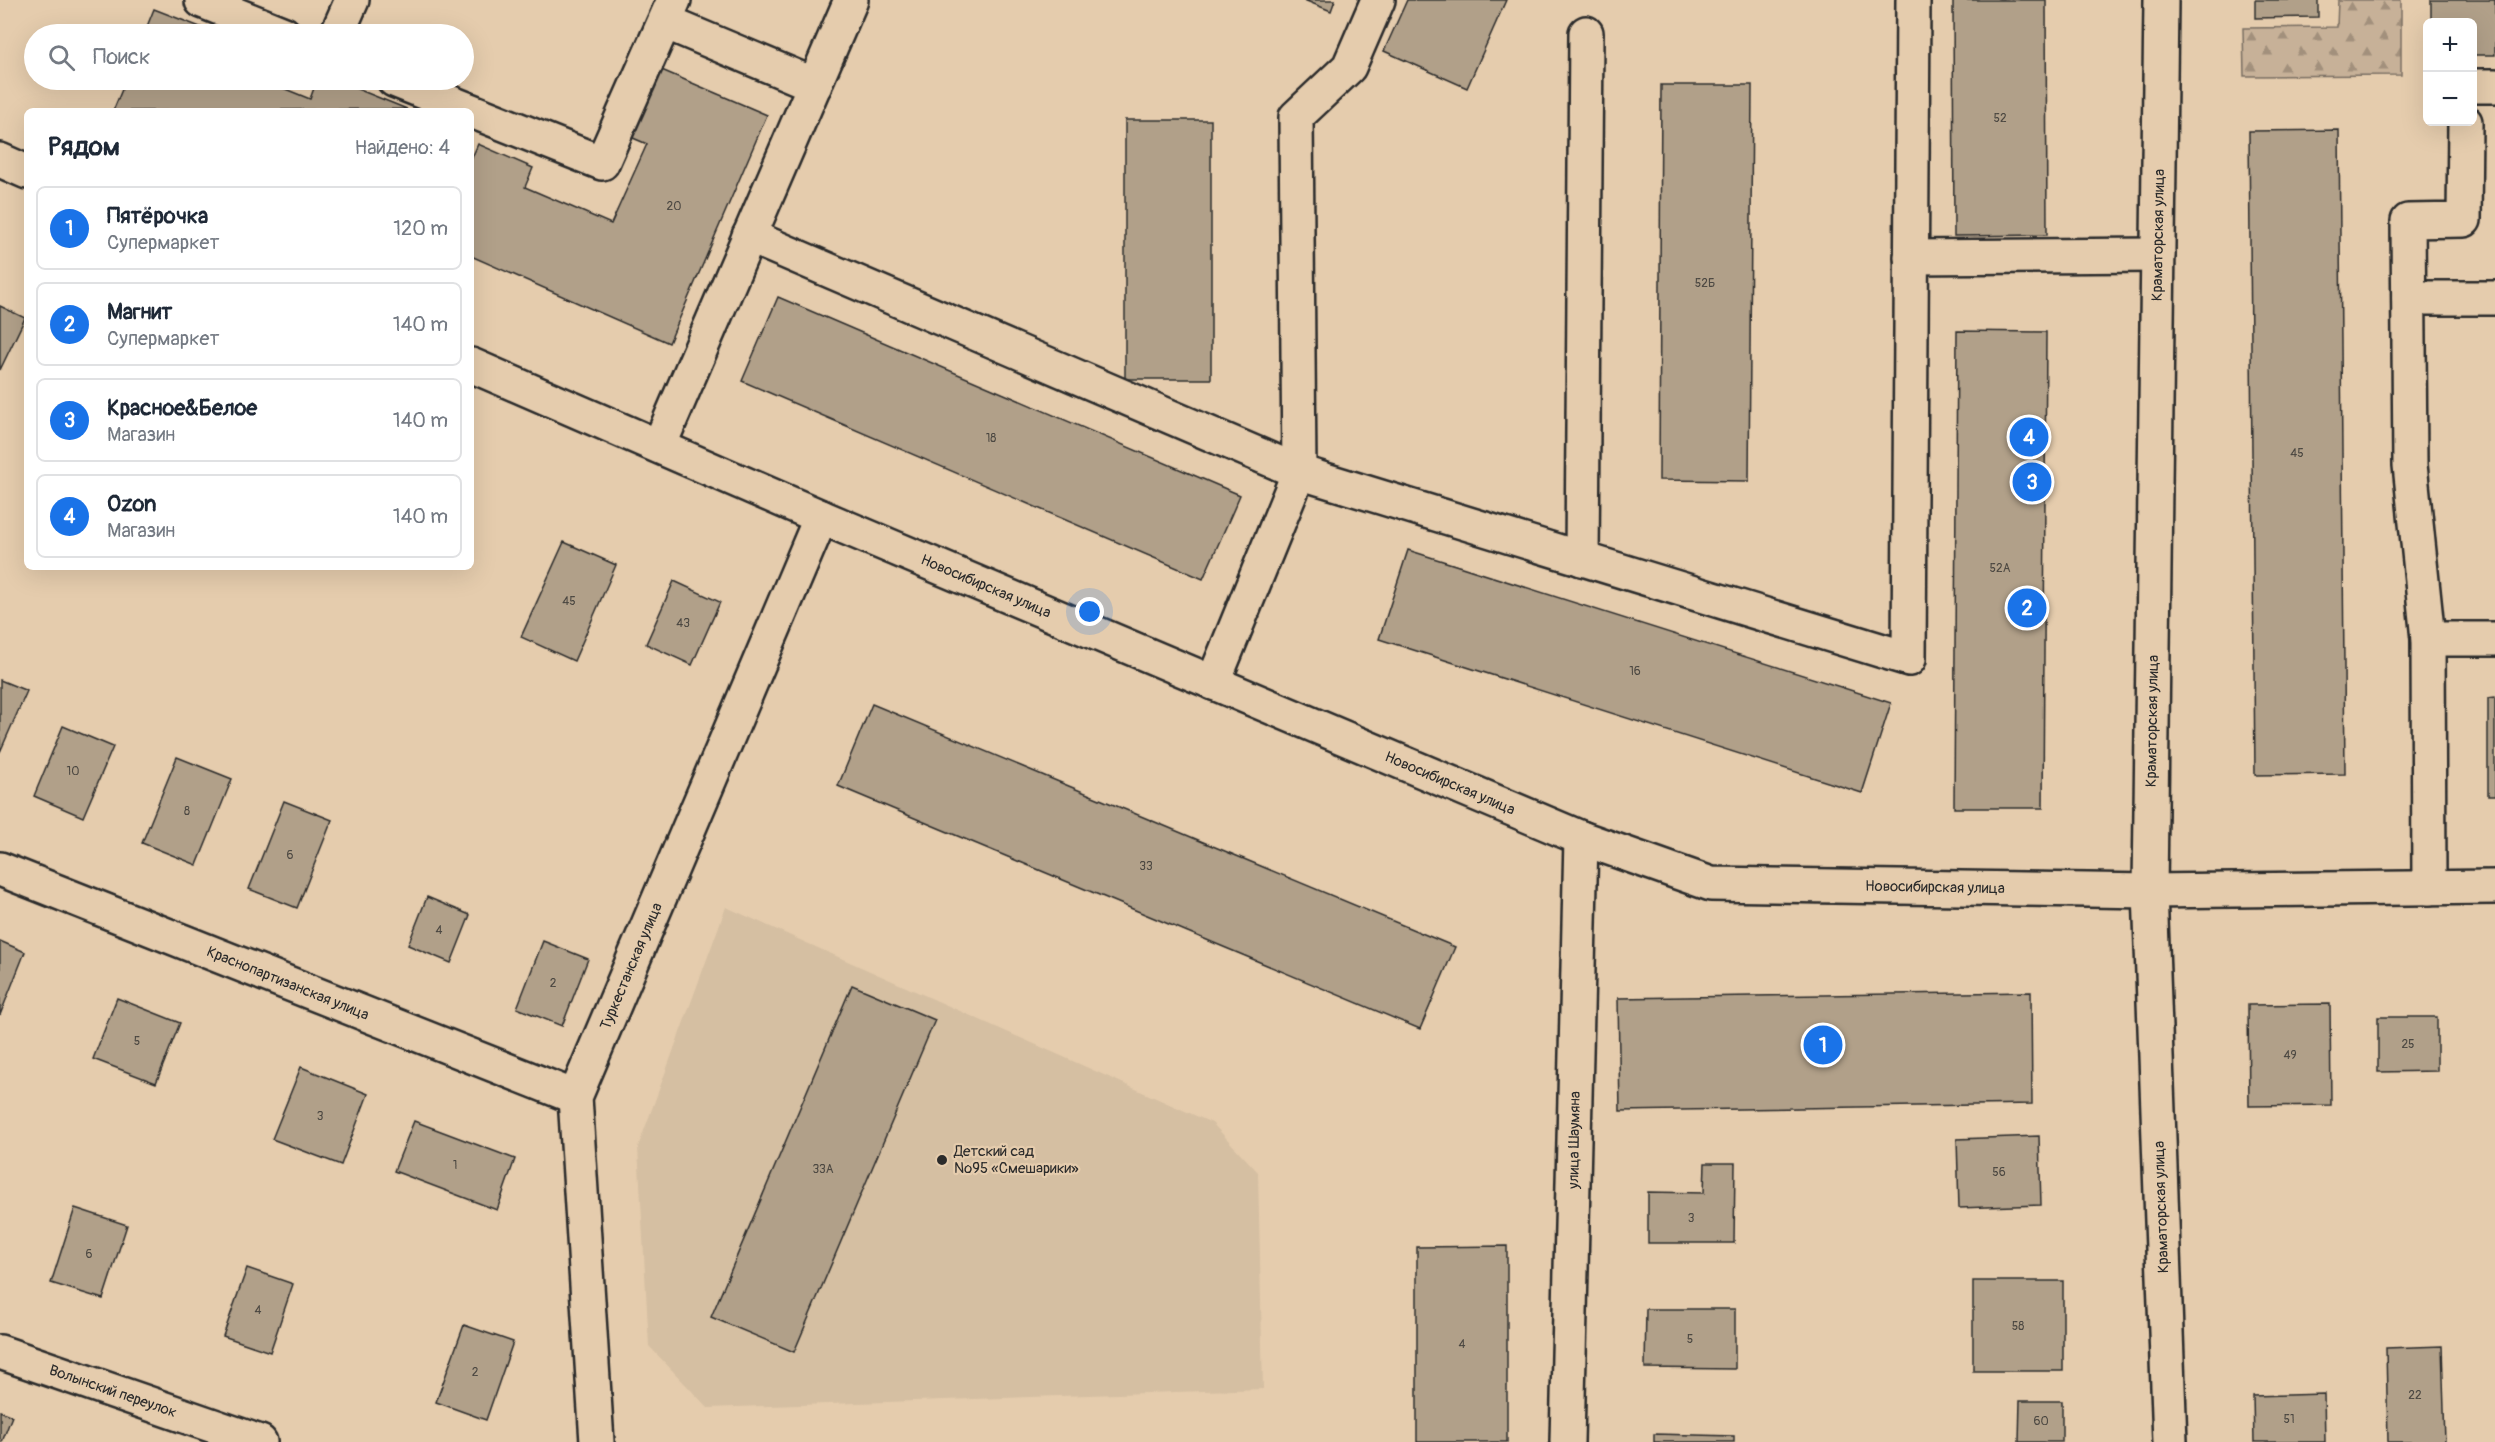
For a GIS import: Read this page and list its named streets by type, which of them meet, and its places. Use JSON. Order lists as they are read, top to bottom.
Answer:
{
  "streets": {
    "main road": [
      "Краматорская улица",
      "Новосибирская улица",
      "Туркестанская улица",
      "Краснопартизанская улица",
      "улица Шаумяна",
      "Волынский переулок"
    ]
  },
  "crossings": [
    ["Краматорская улица", "Новосибирская улица"],
    ["Новосибирская улица", "Туркестанская улица"],
    ["Новосибирская улица", "улица Шаумяна"],
    ["Туркестанская улица", "Краснопартизанская улица"]
  ],
  "places": ["Детский сад №95 «Смешарики»"],
  "house_numbers": [
    "52",
    "20",
    "52Б",
    "18",
    "45",
    "52А",
    "45",
    "43",
    "16",
    "10",
    "8",
    "6",
    "33",
    "4",
    "2",
    "5",
    "25",
    "49",
    "3",
    "1",
    "33А",
    "56",
    "3",
    "6",
    "4",
    "58",
    "5",
    "4",
    "2",
    "22",
    "51",
    "60"
  ],
  "page": {
    "map_buttons": ["+", "−"],
    "search": "Поиск",
    "heading": ["Рядом", "Найдено: 4"],
    "list": [
      {
        "mark": "1",
        "name": "Пятёрочка",
        "note": "Супермаркет",
        "value": "120 m"
      },
      {
        "mark": "2",
        "name": "Магнит",
        "note": "Супермаркет",
        "value": "140 m"
      },
      {
        "mark": "3",
        "name": "Красное&Белое",
        "note": "Магазин",
        "value": "140 m"
      },
      {
        "mark": "4",
        "name": "Ozon",
        "note": "Магазин",
        "value": "140 m"
      }
    ],
    "pins": [
      "4",
      "3",
      "2",
      "1"
    ]
  }
}
